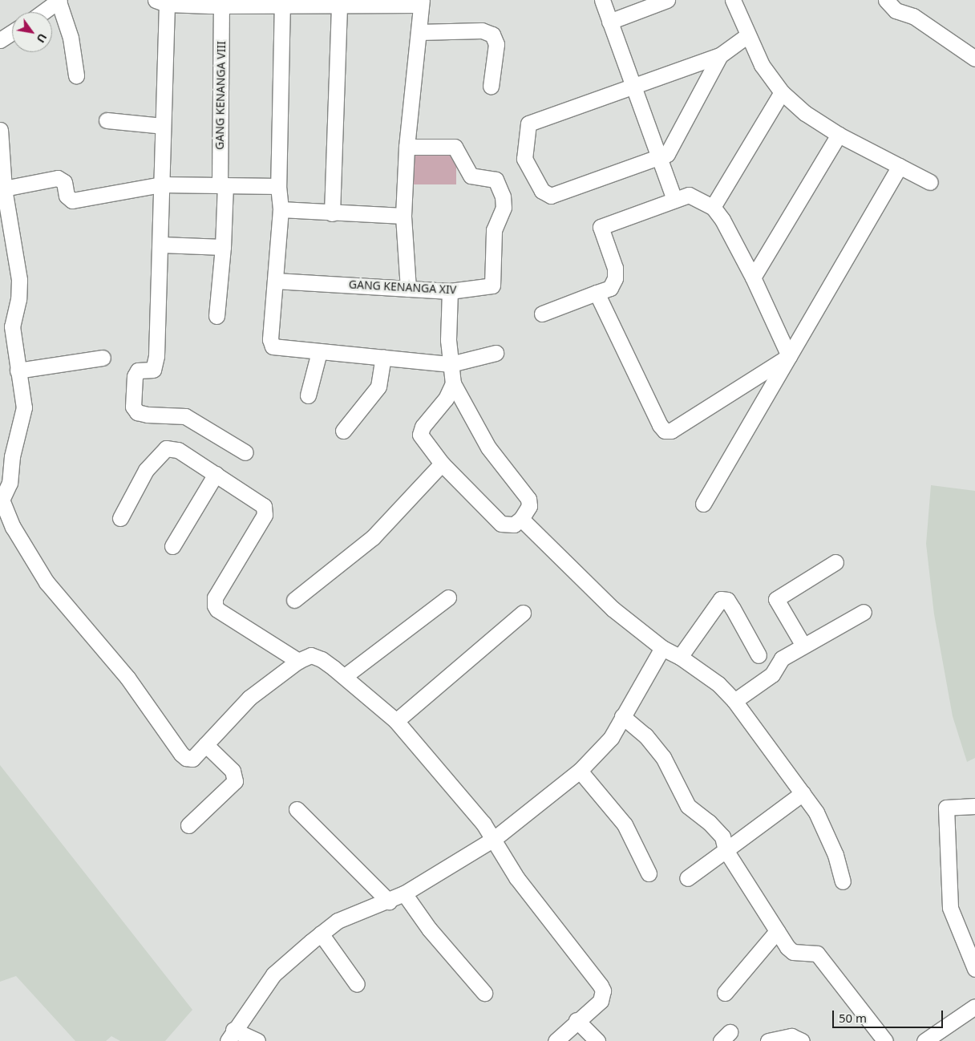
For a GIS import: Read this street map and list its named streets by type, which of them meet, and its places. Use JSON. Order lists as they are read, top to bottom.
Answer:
{
  "streets": {
    "street": ["GANG KENANGA VIII", "GANG KENANGA XIV"]
  },
  "scale_bar": "50 m",
  "north": "bottom right"
}
